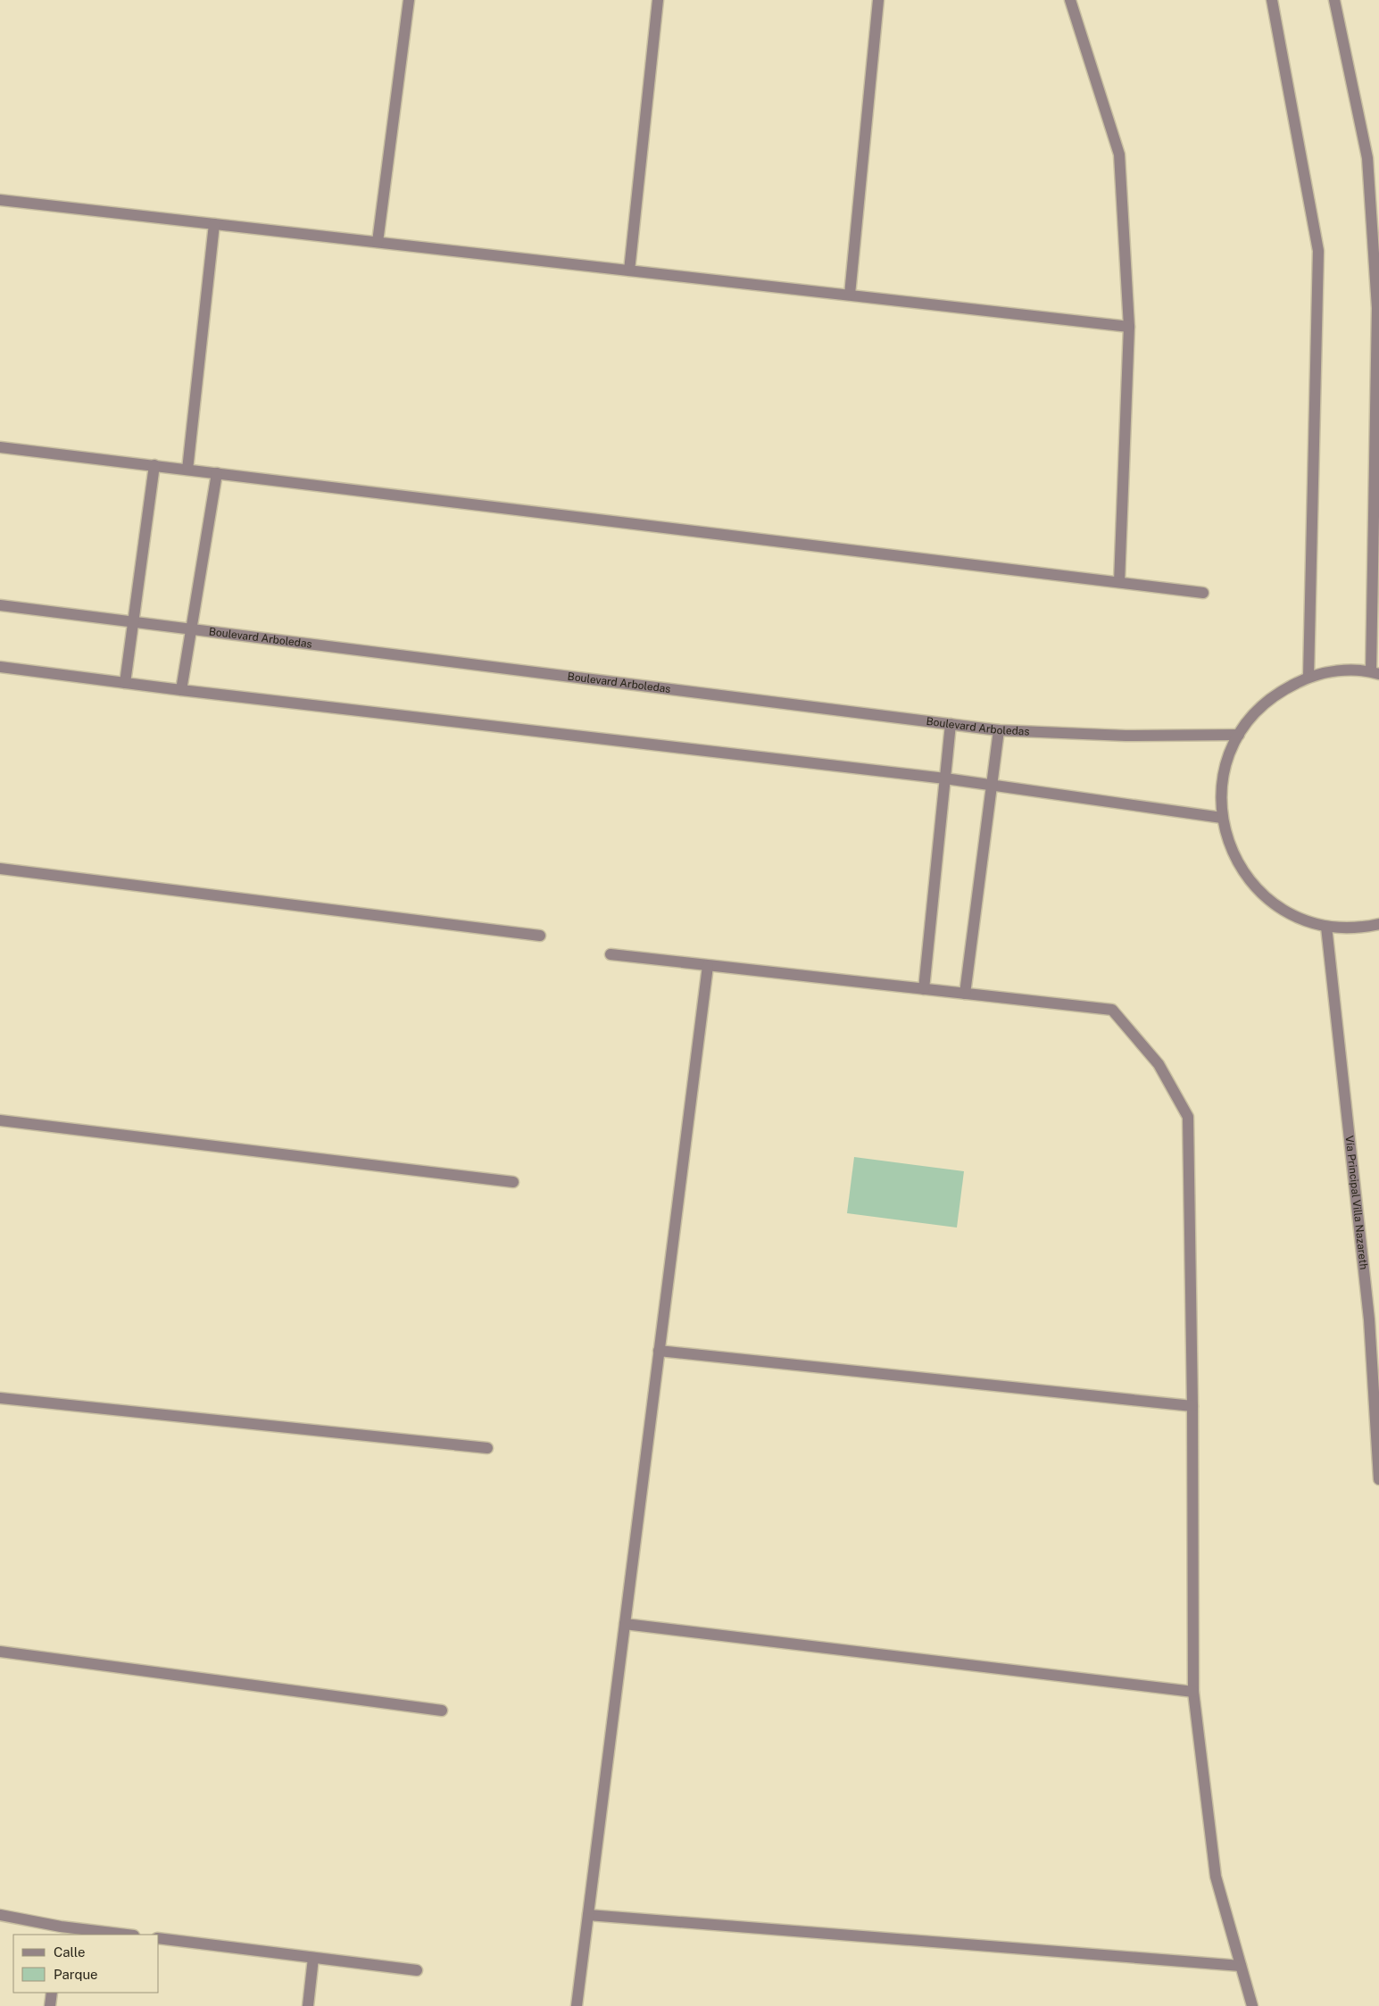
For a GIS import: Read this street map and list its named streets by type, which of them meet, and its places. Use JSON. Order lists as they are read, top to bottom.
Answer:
{
  "streets": {
    "street": ["Boulevard Arboledas", "Vía Principal Villa Nazareth"]
  },
  "legend": ["Calle", "Parque"]
}
